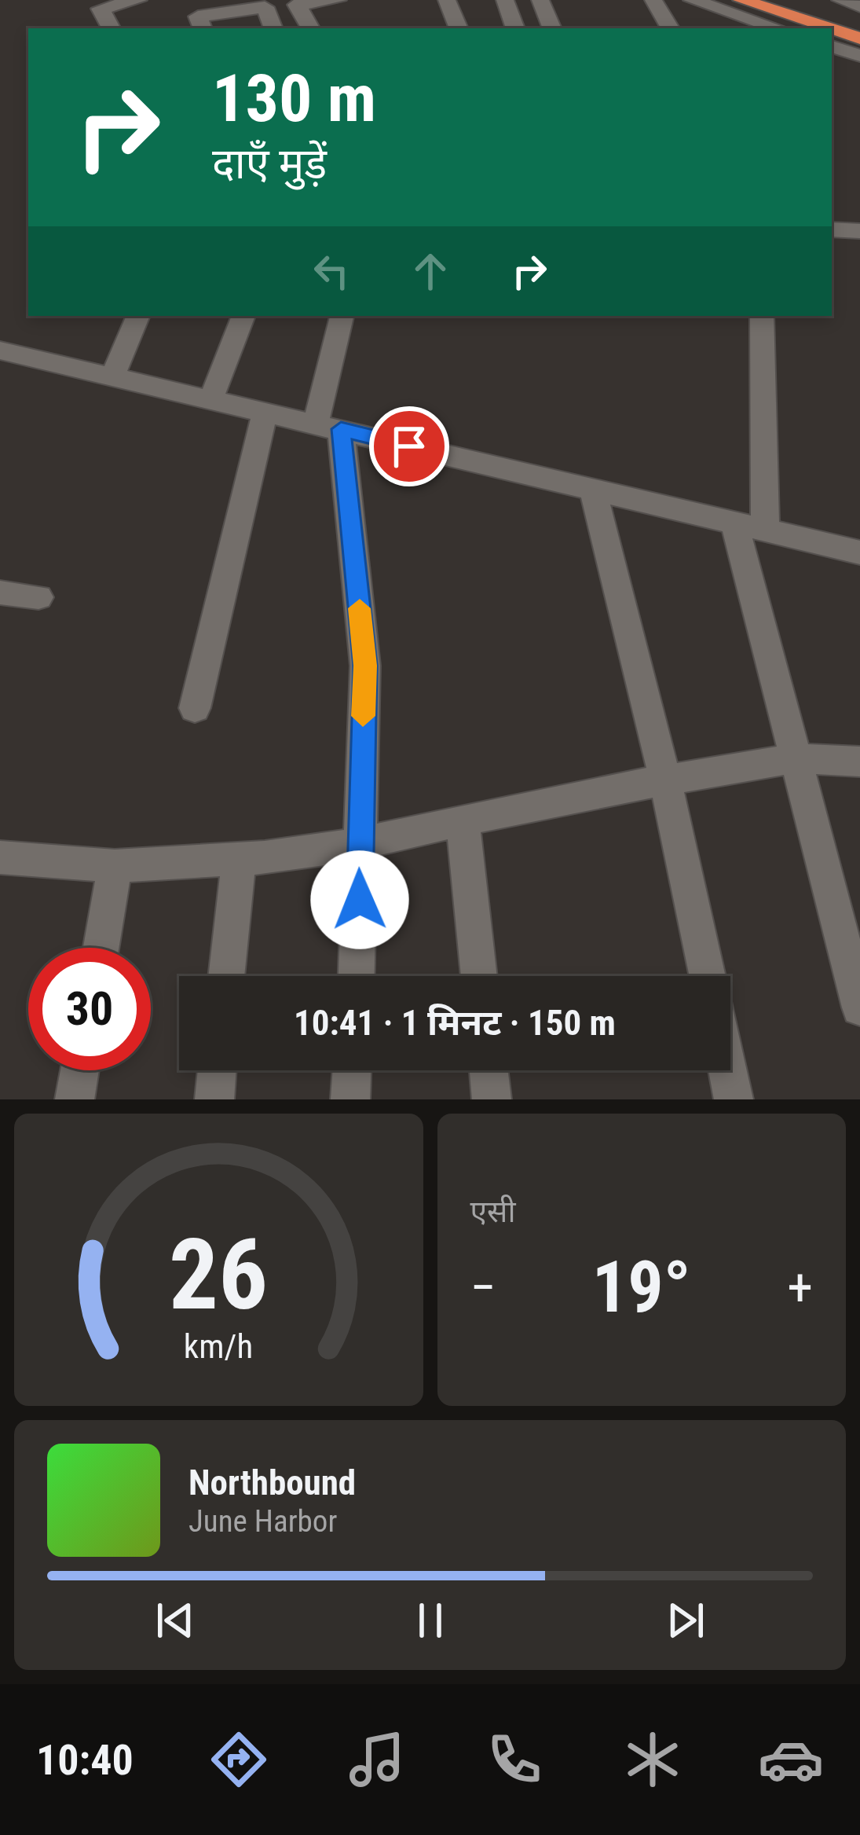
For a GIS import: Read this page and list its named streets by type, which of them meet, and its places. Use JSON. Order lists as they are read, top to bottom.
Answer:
{
  "page": {
    "turn": ["130 m", "दाएँ मुड़ें"],
    "limit": "30",
    "trip": "10:41 · 1 मिनट · 150 m",
    "tile": "एसी",
    "heat": ["−", "19°", "+"],
    "song": ["Northbound", "June Harbor"],
    "tabs": "10:40",
    "gauge": ["26", "km/h"]
  }
}
